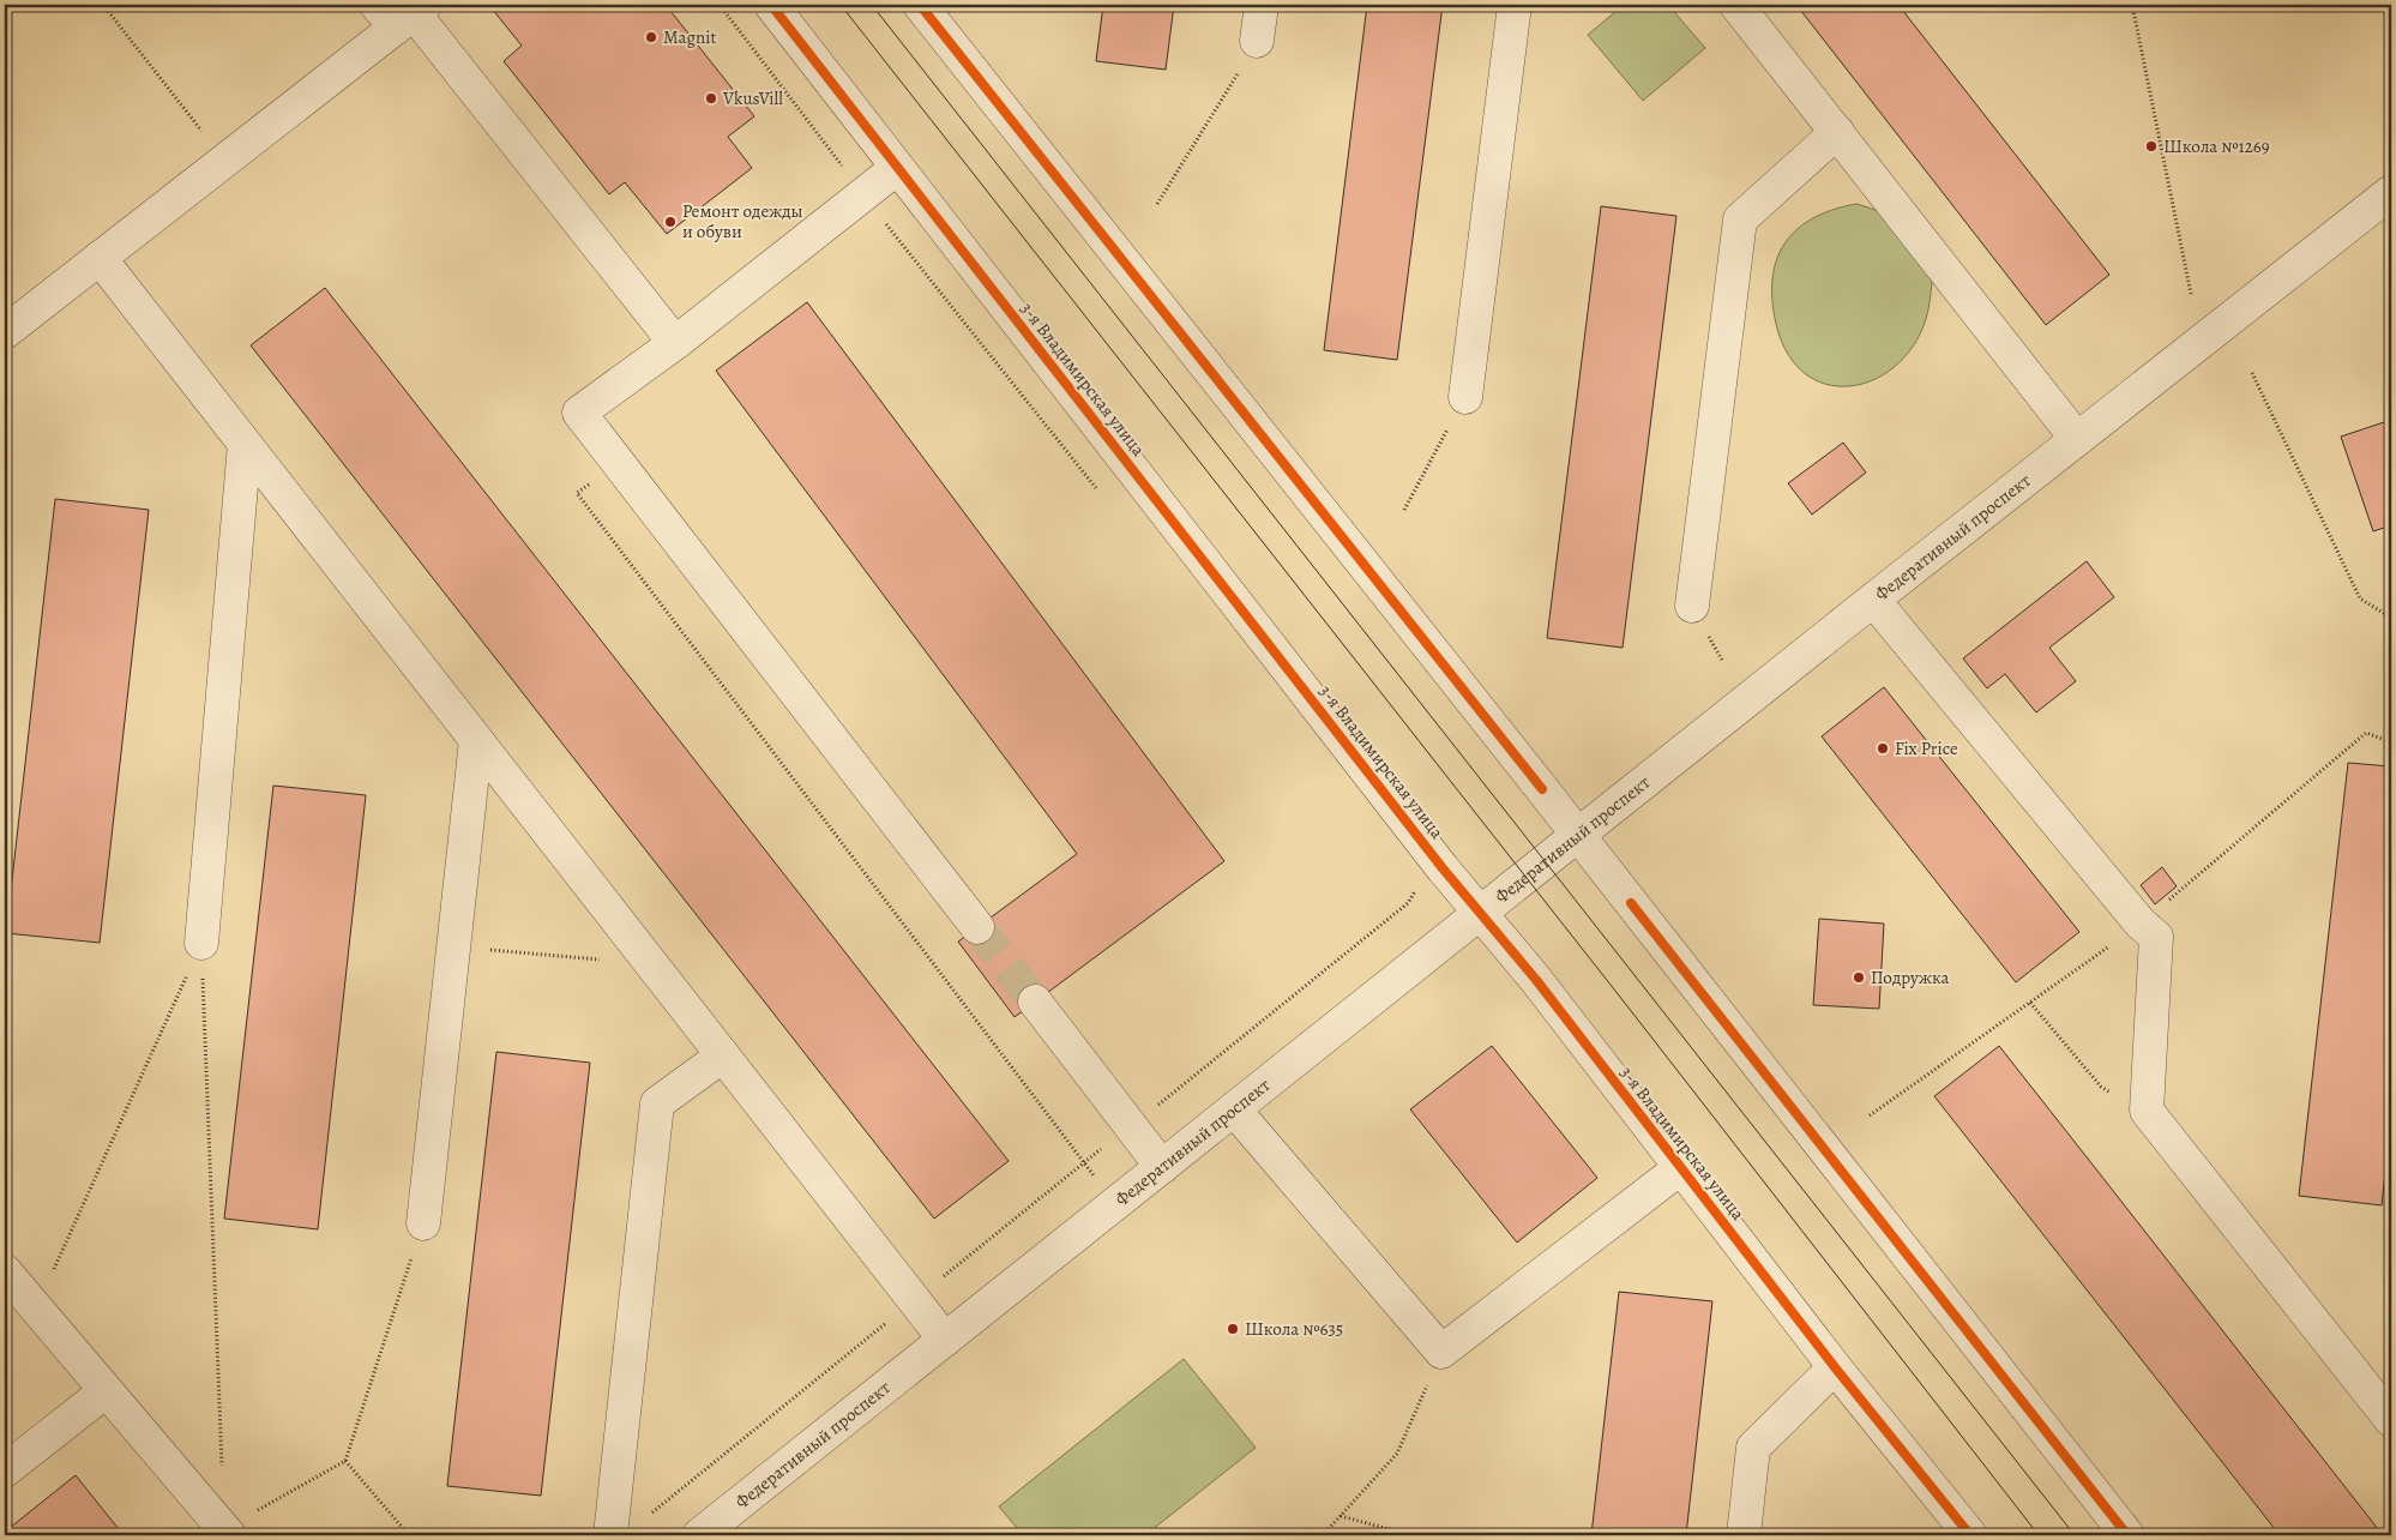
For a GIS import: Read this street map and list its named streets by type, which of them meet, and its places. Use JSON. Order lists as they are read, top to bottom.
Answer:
{
  "streets": {
    "street": ["3-я Владимирская улица", "Федеративный проспект"]
  },
  "crossings": [
    ["3-я Владимирская улица", "Федеративный проспект"]
  ],
  "places": [
    "Magnit",
    "VkusVill",
    "Школа №1269",
    "Ремонт одежды и обуви",
    "Fix Price",
    "Подружка",
    "Школа №635"
  ]
}
